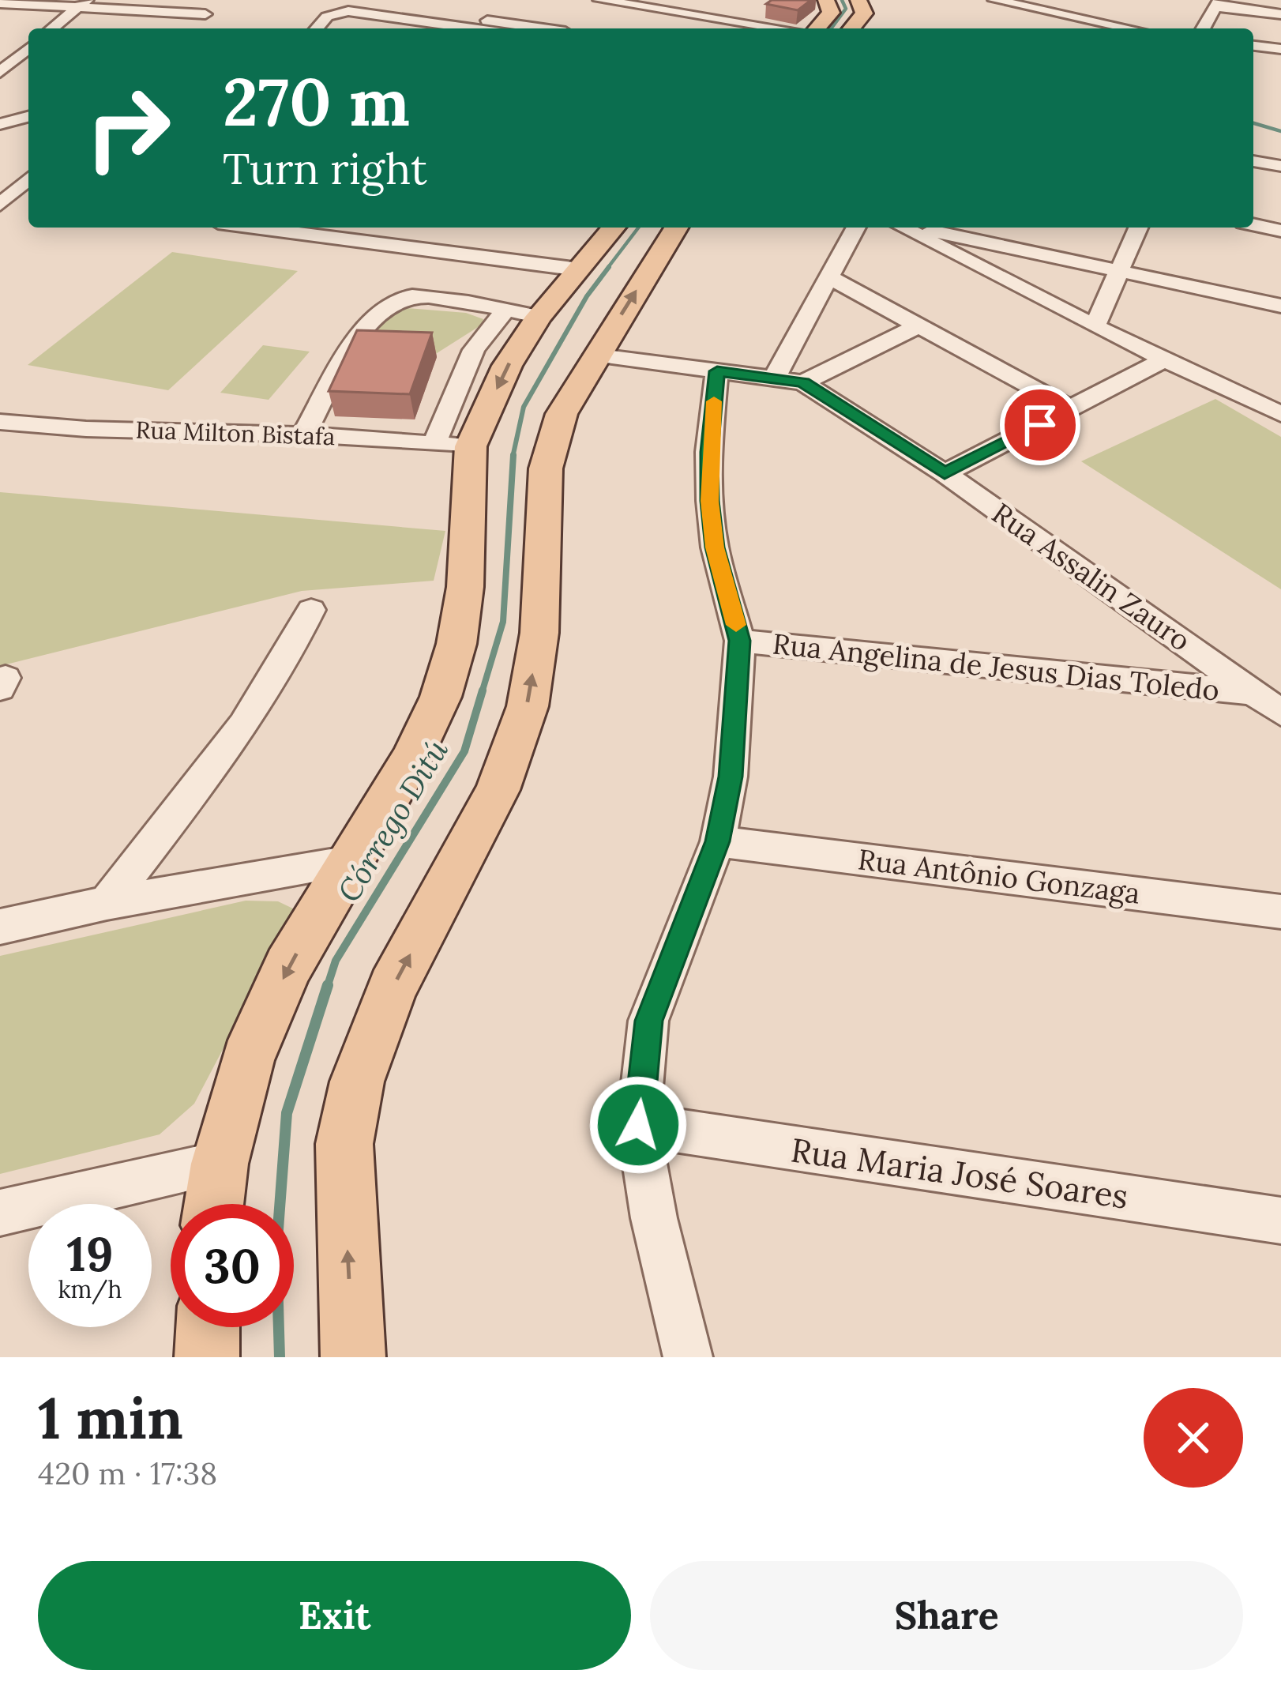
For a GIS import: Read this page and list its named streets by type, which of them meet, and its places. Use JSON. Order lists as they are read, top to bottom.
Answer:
{
  "streets": {
    "street": [
      "Rua Milton Bistafa",
      "Rua Assalin Zauro",
      "Rua Angelina de Jesus Dias Toledo",
      "Rua Antônio Gonzaga",
      "Rua Maria José Soares"
    ]
  },
  "crossings": [
    ["Rua Assalin Zauro", "Rua Angelina de Jesus Dias Toledo"]
  ],
  "water": ["Córrego Ditú"],
  "page": {
    "turn": ["270 m", "Turn right"],
    "speed": "19 km/h",
    "limit": "30",
    "heading": ["1 min", "420 m · 17:38"],
    "buttons": ["Exit", "Share"]
  }
}
